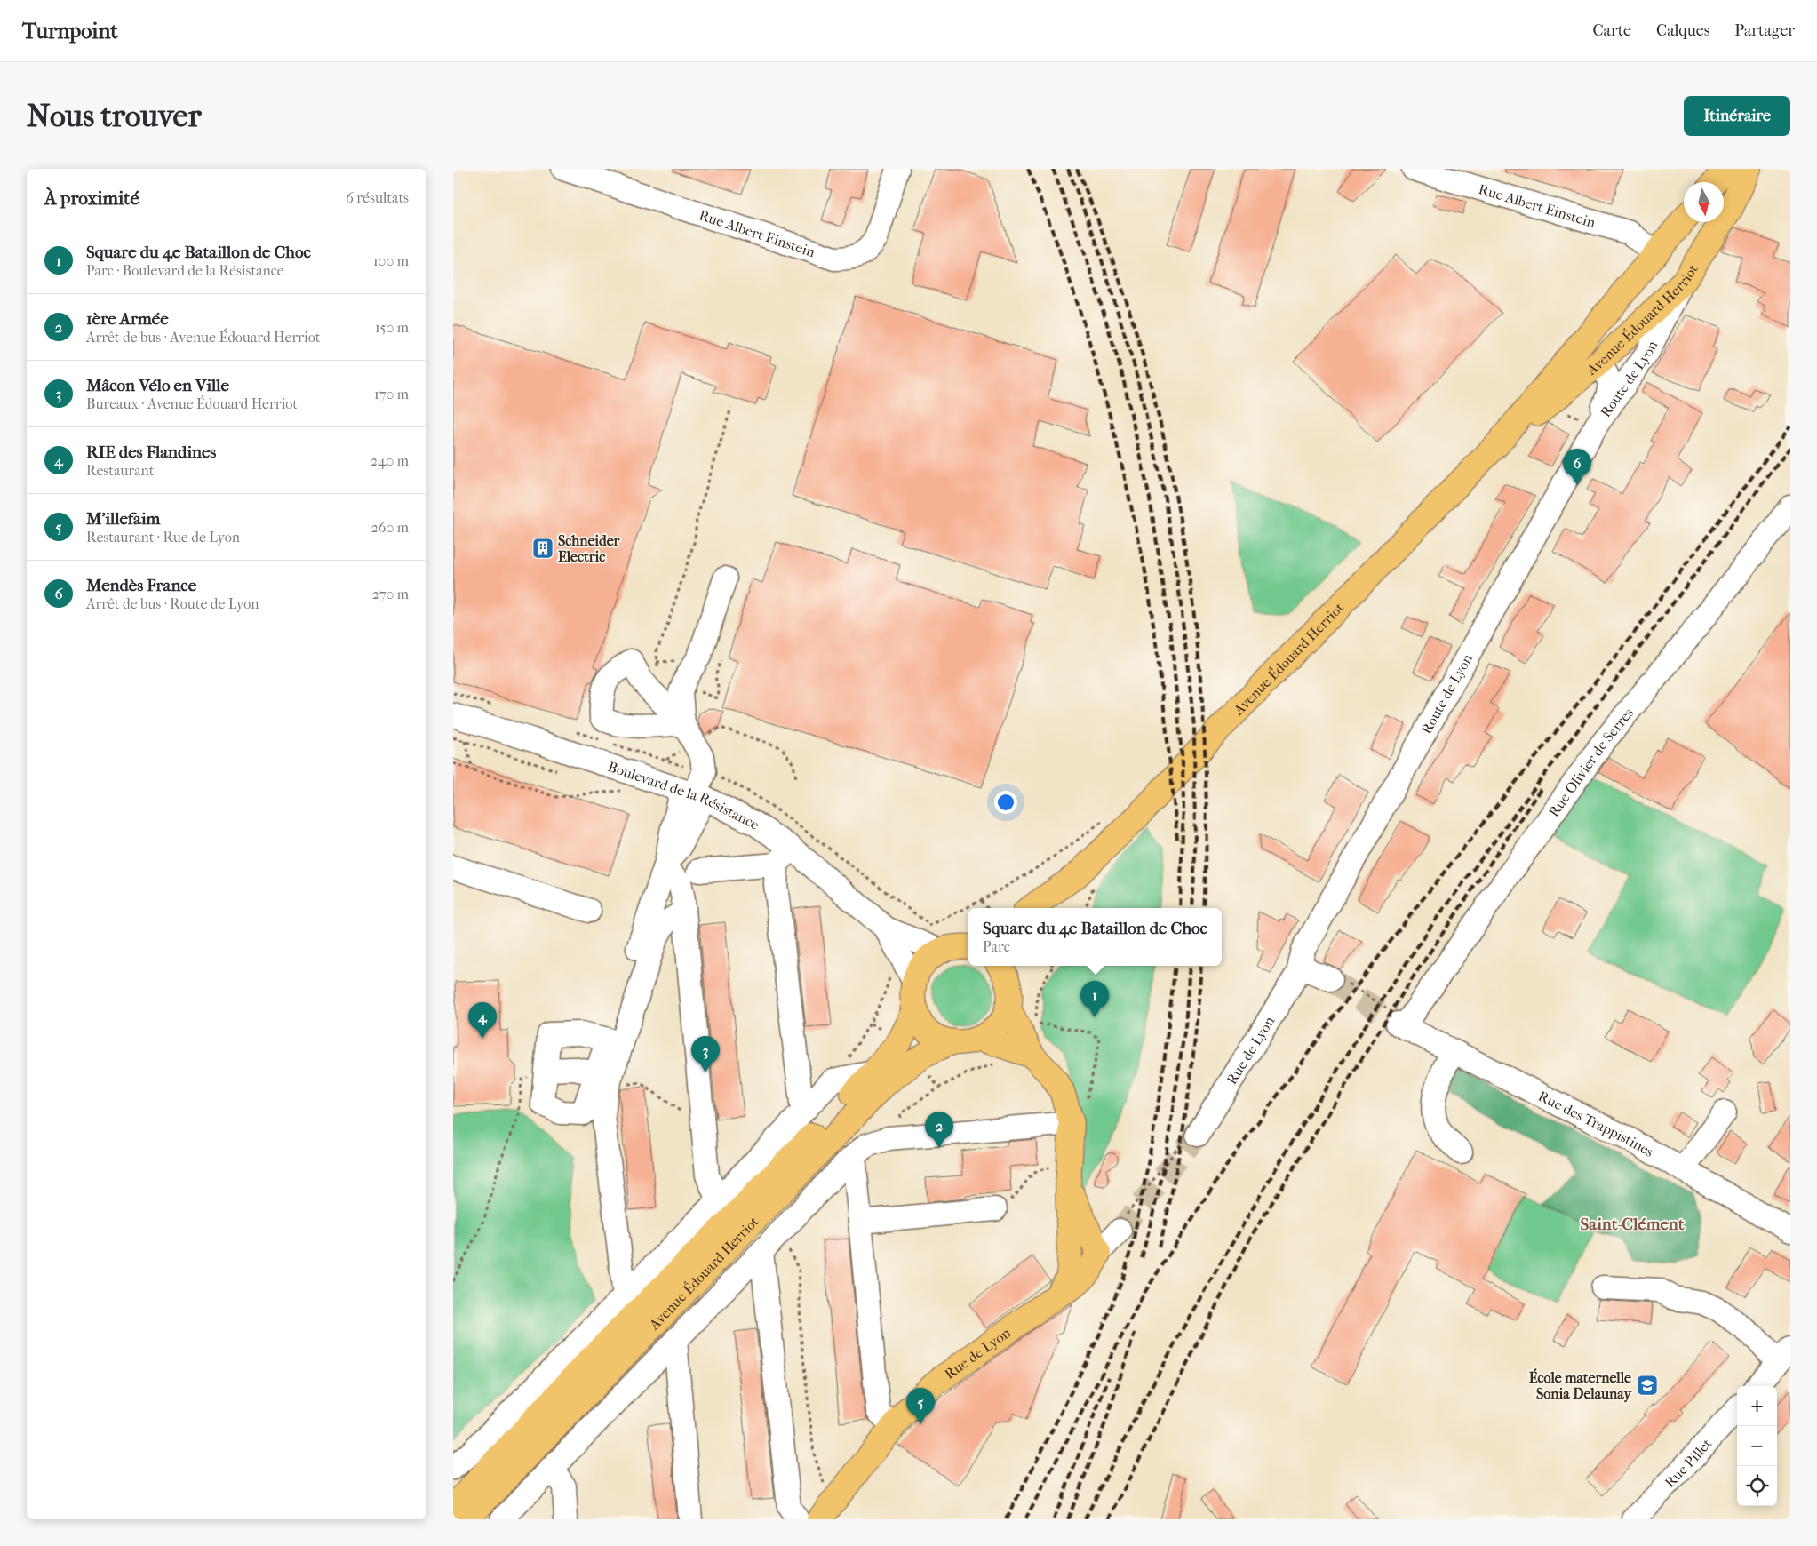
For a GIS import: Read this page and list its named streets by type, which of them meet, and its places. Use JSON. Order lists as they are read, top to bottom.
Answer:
{
  "streets": {
    "main road": ["Avenue Édouard Herriot", "Rue de Lyon"],
    "street": [
      "Rue Albert Einstein",
      "Route de Lyon",
      "Rue Olivier de Serres",
      "Boulevard de la Résistance",
      "Rue des Trappistines",
      "Rue Pillet"
    ]
  },
  "crossings": [
    ["Rue Albert Einstein", "Avenue Édouard Herriot"],
    ["Avenue Édouard Herriot", "Route de Lyon"],
    ["Route de Lyon", "Rue de Lyon"],
    ["Rue Olivier de Serres", "Rue des Trappistines"]
  ],
  "districts": ["Saint-Clément"],
  "places": {
    "building": ["Schneider Electric"],
    "school or university": ["École maternelle Sonia Delaunay"]
  },
  "north": "bottom",
  "page": {
    "header": "Turnpoint",
    "nav": ["Carte", "Calques", "Partager"],
    "buttons": "Itinéraire",
    "title": "Nous trouver",
    "heading": ["À proximité", "6 résultats"],
    "list": [
      {
        "mark": "1",
        "name": "Square du 4e Bataillon de Choc",
        "note": "Parc · Boulevard de la Résistance",
        "value": "100 m"
      },
      {
        "mark": "2",
        "name": "1ère Armée",
        "note": "Arrêt de bus · Avenue Édouard Herriot",
        "value": "150 m"
      },
      {
        "mark": "3",
        "name": "Mâcon Vélo en Ville",
        "note": "Bureaux · Avenue Édouard Herriot",
        "value": "170 m"
      },
      {
        "mark": "4",
        "name": "RIE des Flandines",
        "note": "Restaurant",
        "value": "240 m"
      },
      {
        "mark": "5",
        "name": "M'illefaim",
        "note": "Restaurant · Rue de Lyon",
        "value": "260 m"
      },
      {
        "mark": "6",
        "name": "Mendès France",
        "note": "Arrêt de bus · Route de Lyon",
        "value": "270 m"
      }
    ],
    "pins": [
      "6",
      "1",
      "4",
      "3",
      "2",
      "5"
    ],
    "popup": ["Square du 4e Bataillon de Choc", "Parc"],
    "map_buttons": ["+", "−"]
  }
}
